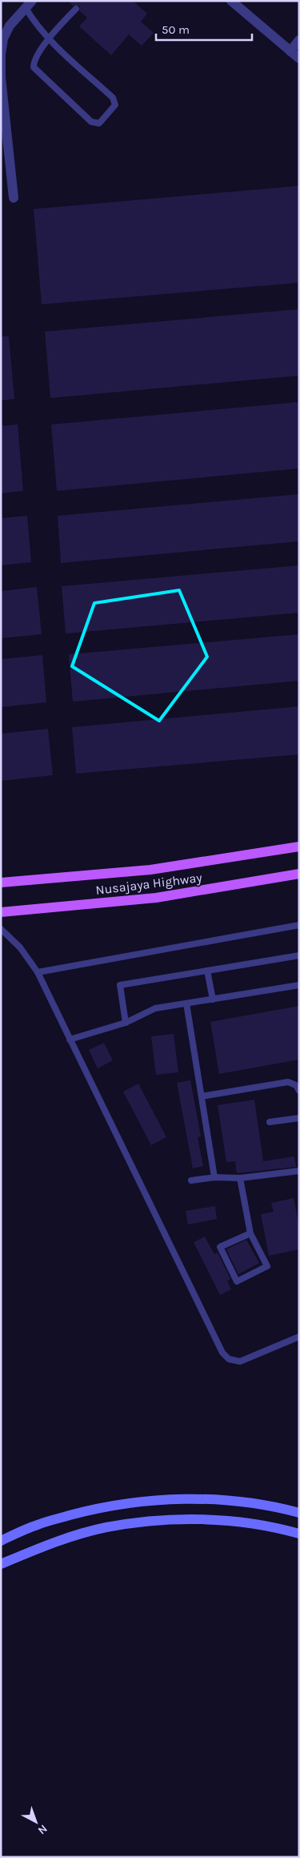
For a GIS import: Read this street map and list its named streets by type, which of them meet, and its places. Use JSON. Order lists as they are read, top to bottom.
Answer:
{
  "streets": {
    "main road": ["Nusajaya Highway"]
  },
  "scale_bar": "50 m",
  "north": "bottom right"
}
